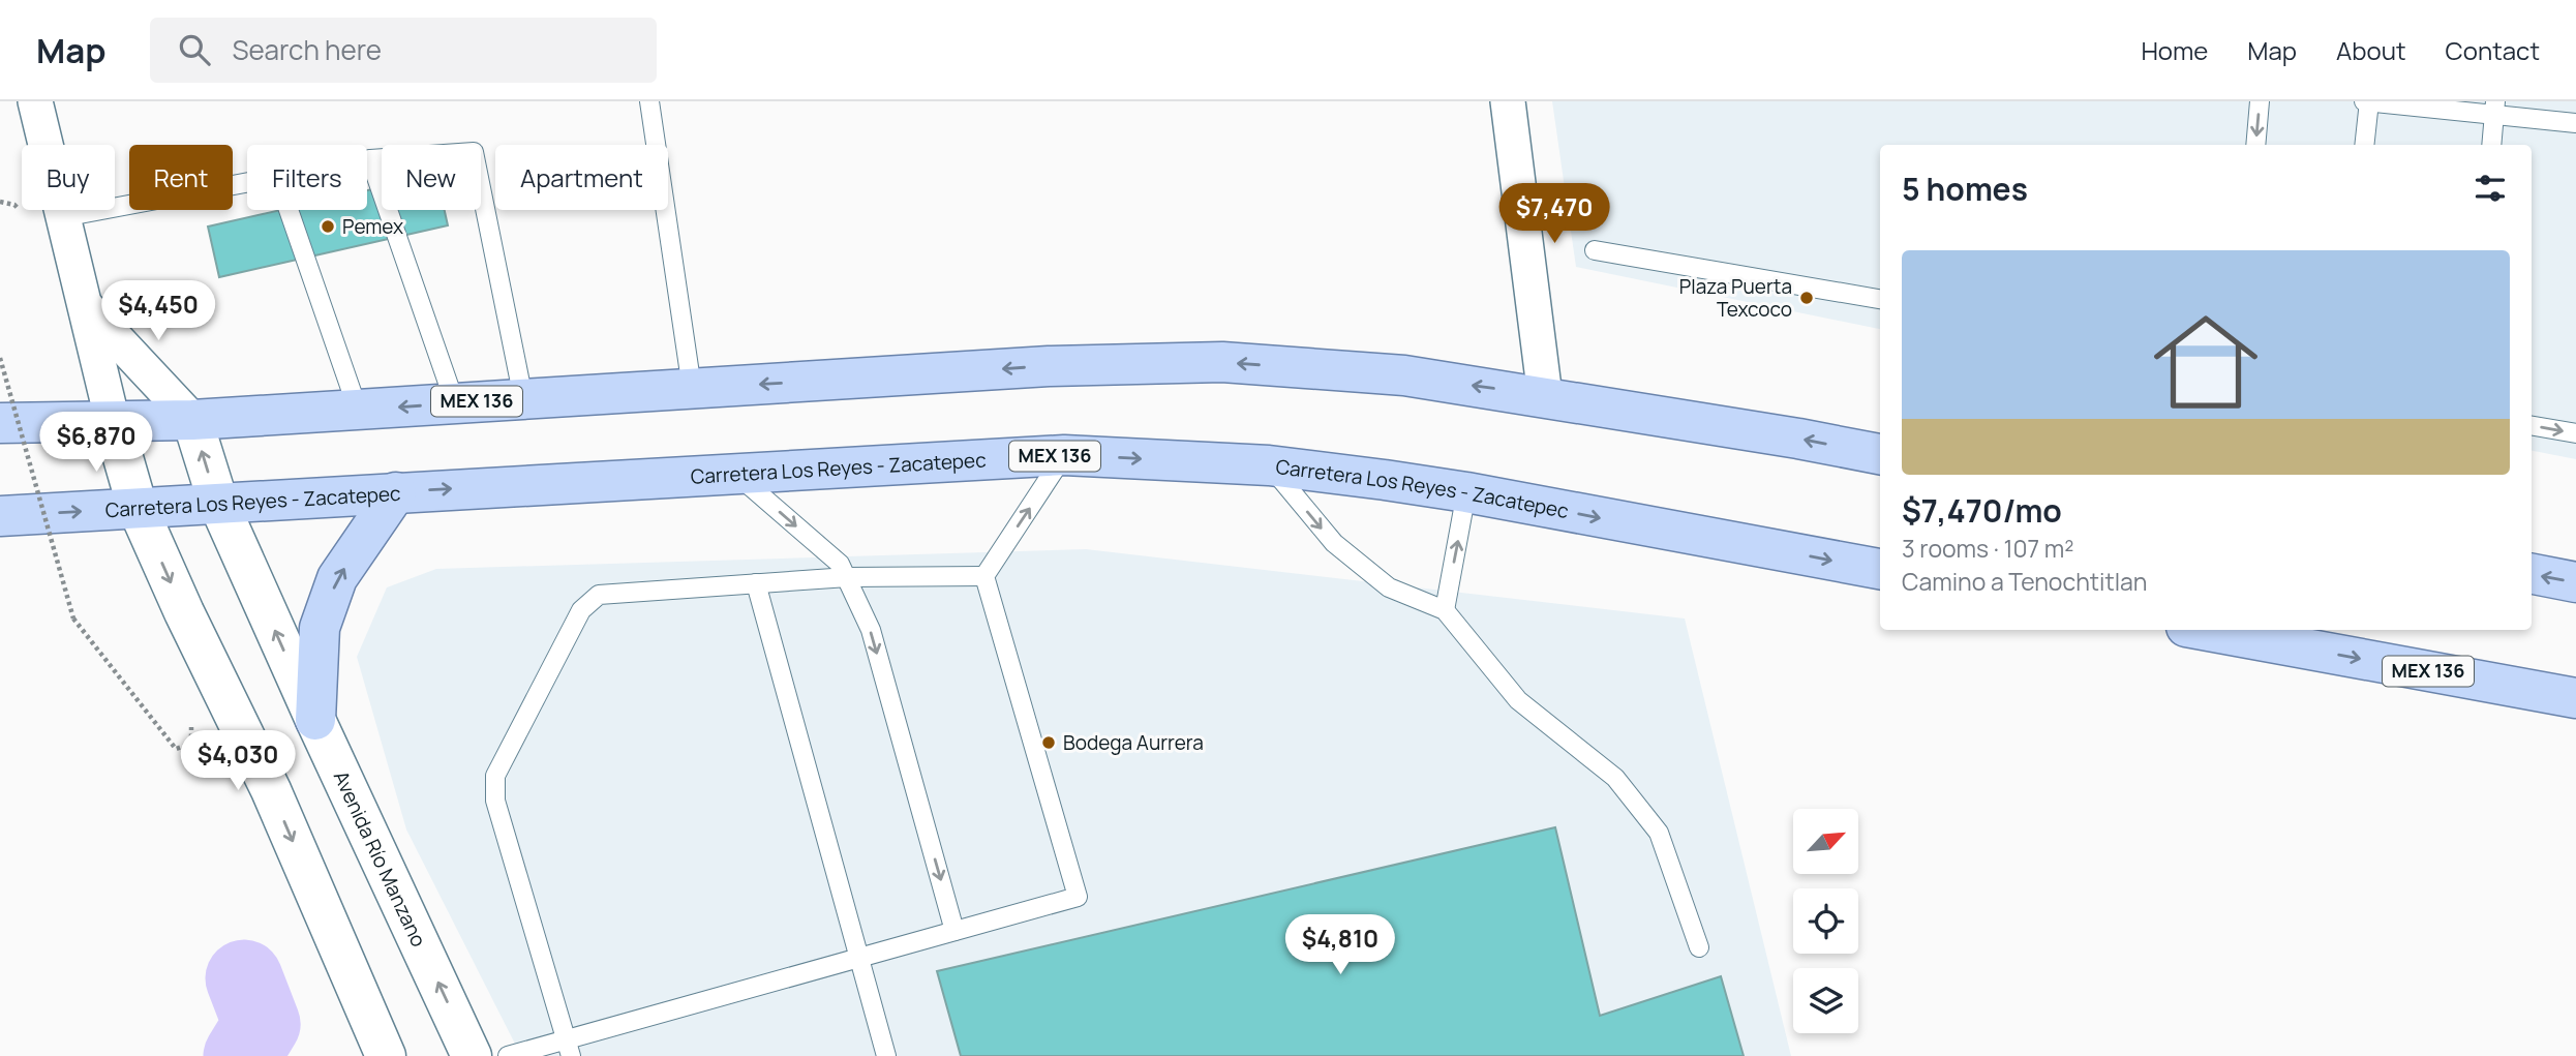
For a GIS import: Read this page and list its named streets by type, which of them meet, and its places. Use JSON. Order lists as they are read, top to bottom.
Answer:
{
  "streets": {
    "main road": ["MEX 136", "Carretera Los Reyes - Zacatepec", "Avenida Río Manzano"]
  },
  "crossings": [
    ["MEX 136", "Avenida Río Manzano"],
    ["Carretera Los Reyes - Zacatepec", "Avenida Río Manzano"]
  ],
  "places": ["Pemex", "Plaza Puerta Texcoco", "Bodega Aurrera"],
  "north": "top right",
  "page": {
    "header": "Map",
    "search": "Search here",
    "nav": [
      "Home",
      "Map",
      "About",
      "Contact"
    ],
    "chip": [
      "Buy",
      "Rent",
      "Filters",
      "New",
      "Apartment"
    ],
    "heading": "5 homes",
    "price": [
      "$7,470",
      "$4,450",
      "$6,870",
      "$4,030",
      "$4,810"
    ],
    "list": [
      {
        "name": "$7,470/mo",
        "note": "3 rooms · 107 m² · Camino a Tenochtitlan"
      }
    ]
  }
}
